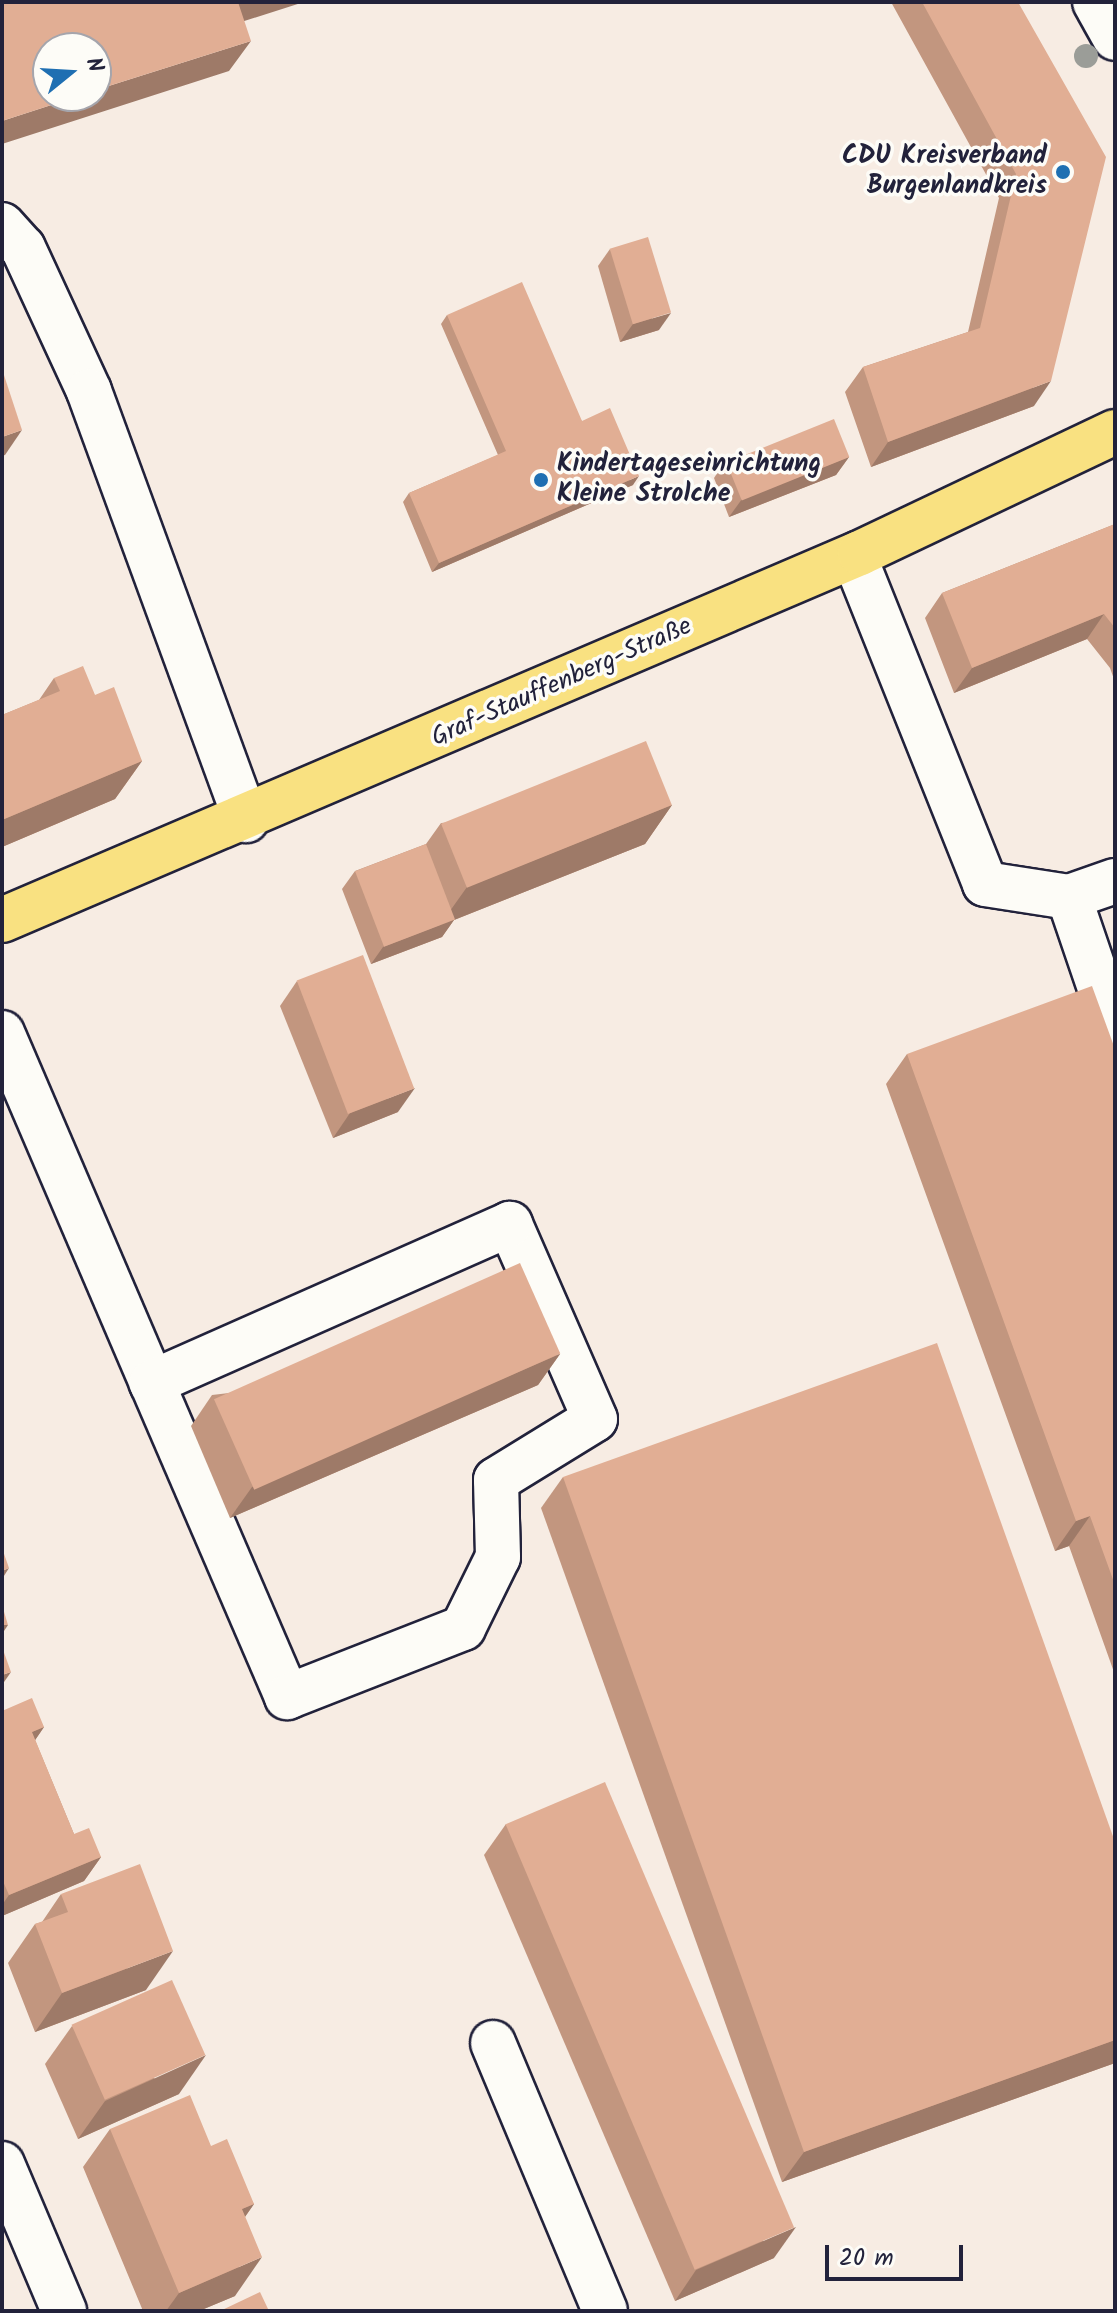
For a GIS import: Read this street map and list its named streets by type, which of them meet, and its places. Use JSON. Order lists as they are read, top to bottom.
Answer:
{
  "streets": {
    "main road": ["Graf-Stauffenberg-Straße"]
  },
  "places": ["CDU Kreisverband Burgenlandkreis", "Kindertageseinrichtung Kleine Strolche"],
  "scale_bar": "20 m",
  "north": "right"
}
